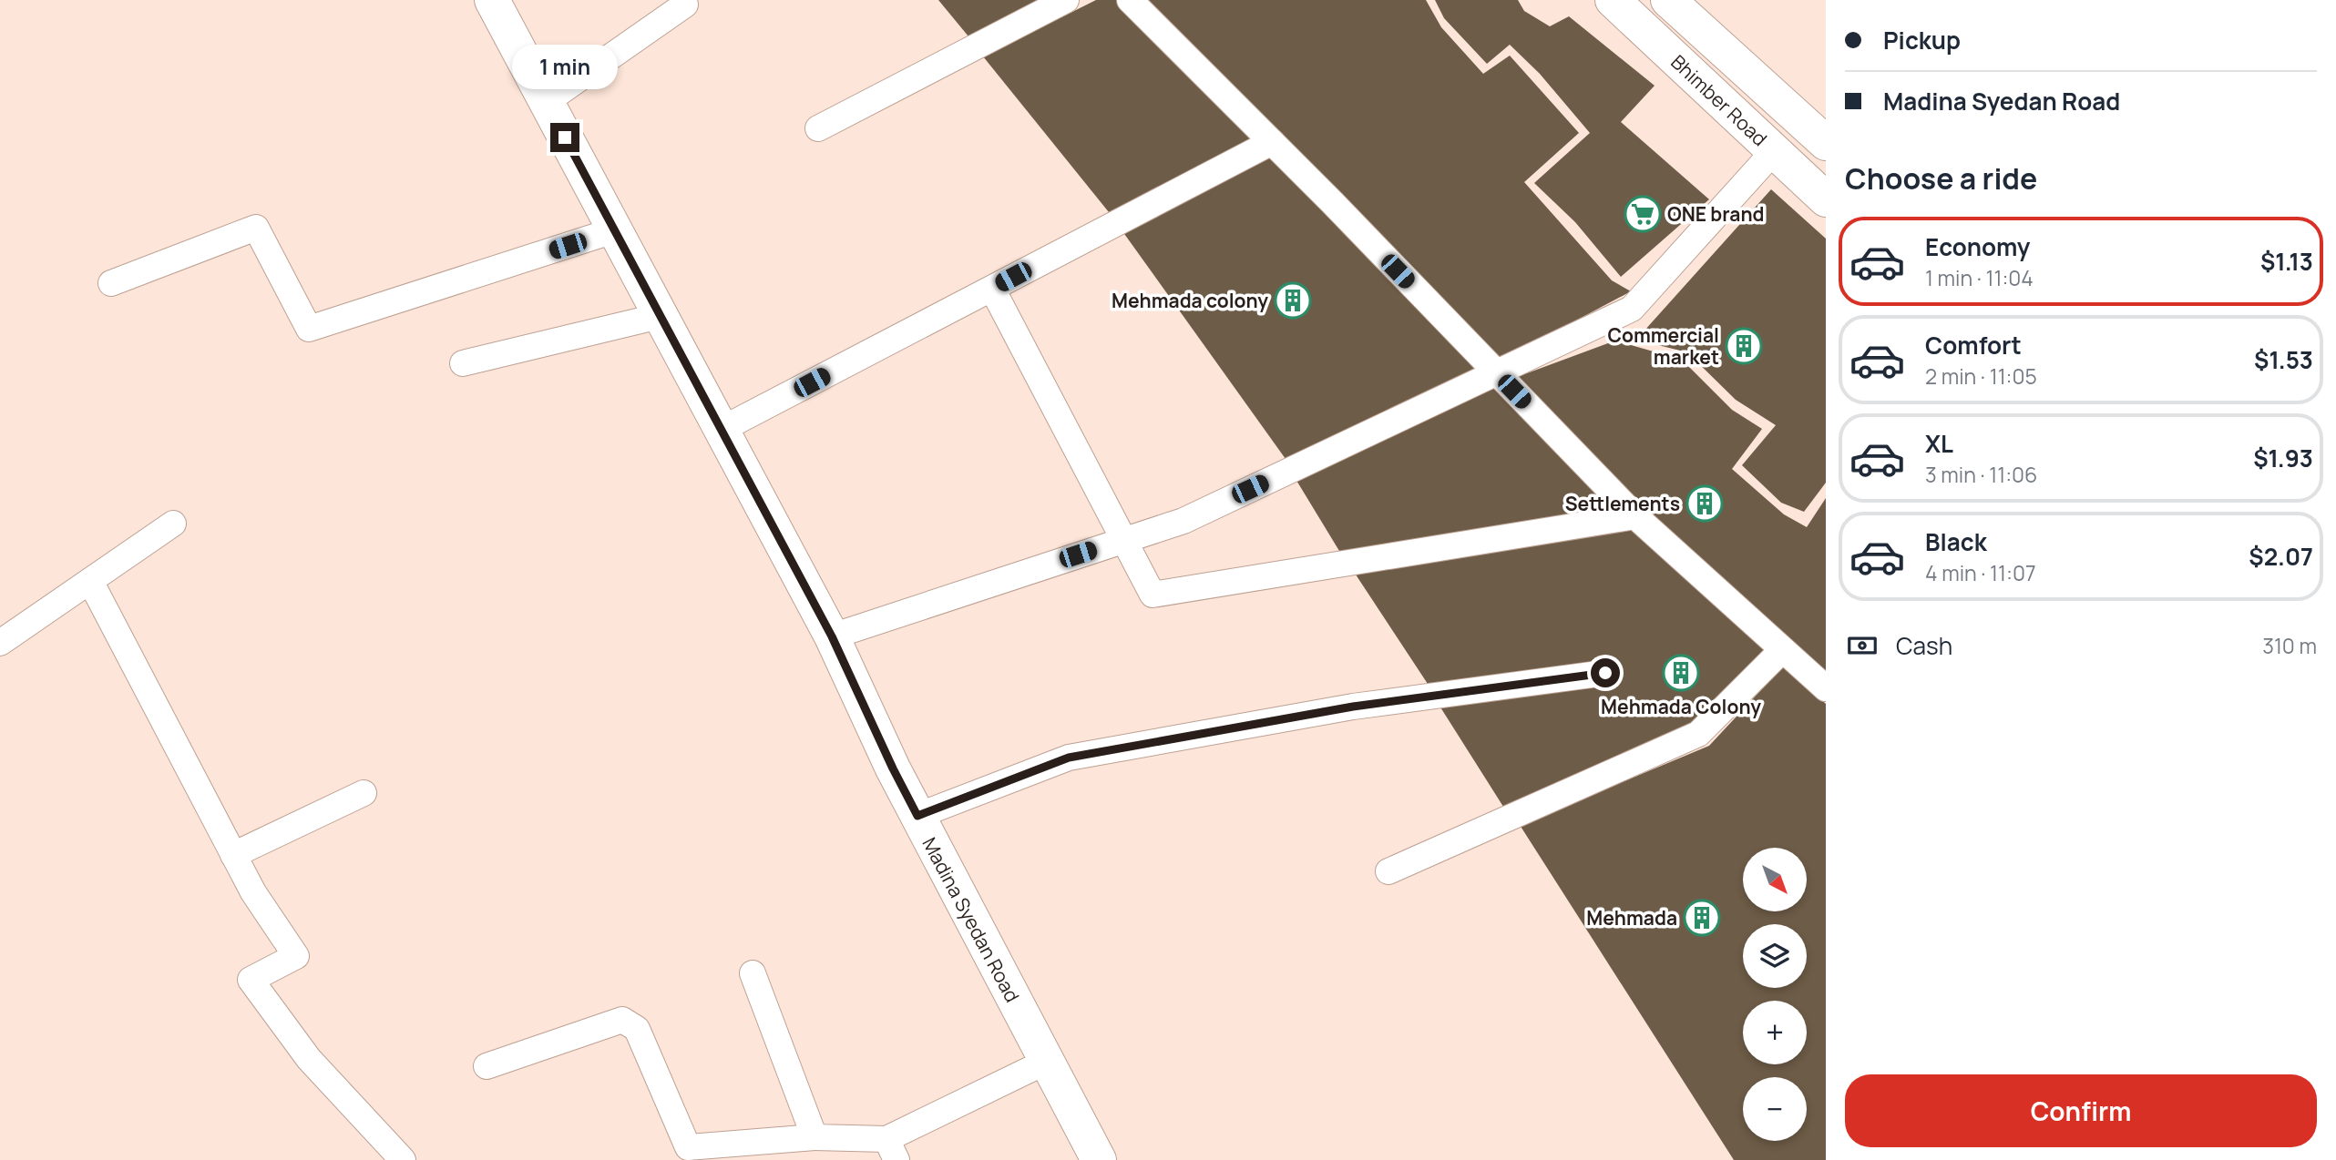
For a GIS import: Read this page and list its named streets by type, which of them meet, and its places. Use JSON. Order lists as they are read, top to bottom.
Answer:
{
  "streets": {
    "main road": ["Bhimber Road", "Madina Syedan Road"]
  },
  "places": {
    "supermarket": ["ONE brand"],
    "building": [
      "Mehmada colony",
      "Commercial market",
      "Settlements",
      "Mehmada Colony",
      "Mehmada"
    ]
  },
  "north": "bottom right",
  "page": {
    "banner": ["Pickup", "Madina Syedan Road"],
    "bubble": "1 min",
    "heading": "Choose a ride",
    "list": [
      {
        "name": "Economy",
        "note": "1 min · 11:04",
        "value": "$1.13"
      },
      {
        "name": "Comfort",
        "note": "2 min · 11:05",
        "value": "$1.53"
      },
      {
        "name": "XL",
        "note": "3 min · 11:06",
        "value": "$1.93"
      },
      {
        "name": "Black",
        "note": "4 min · 11:07",
        "value": "$2.07"
      }
    ],
    "pay": ["Cash", "310 m"],
    "map_buttons": ["+", "−"],
    "buttons": "Confirm"
  }
}
